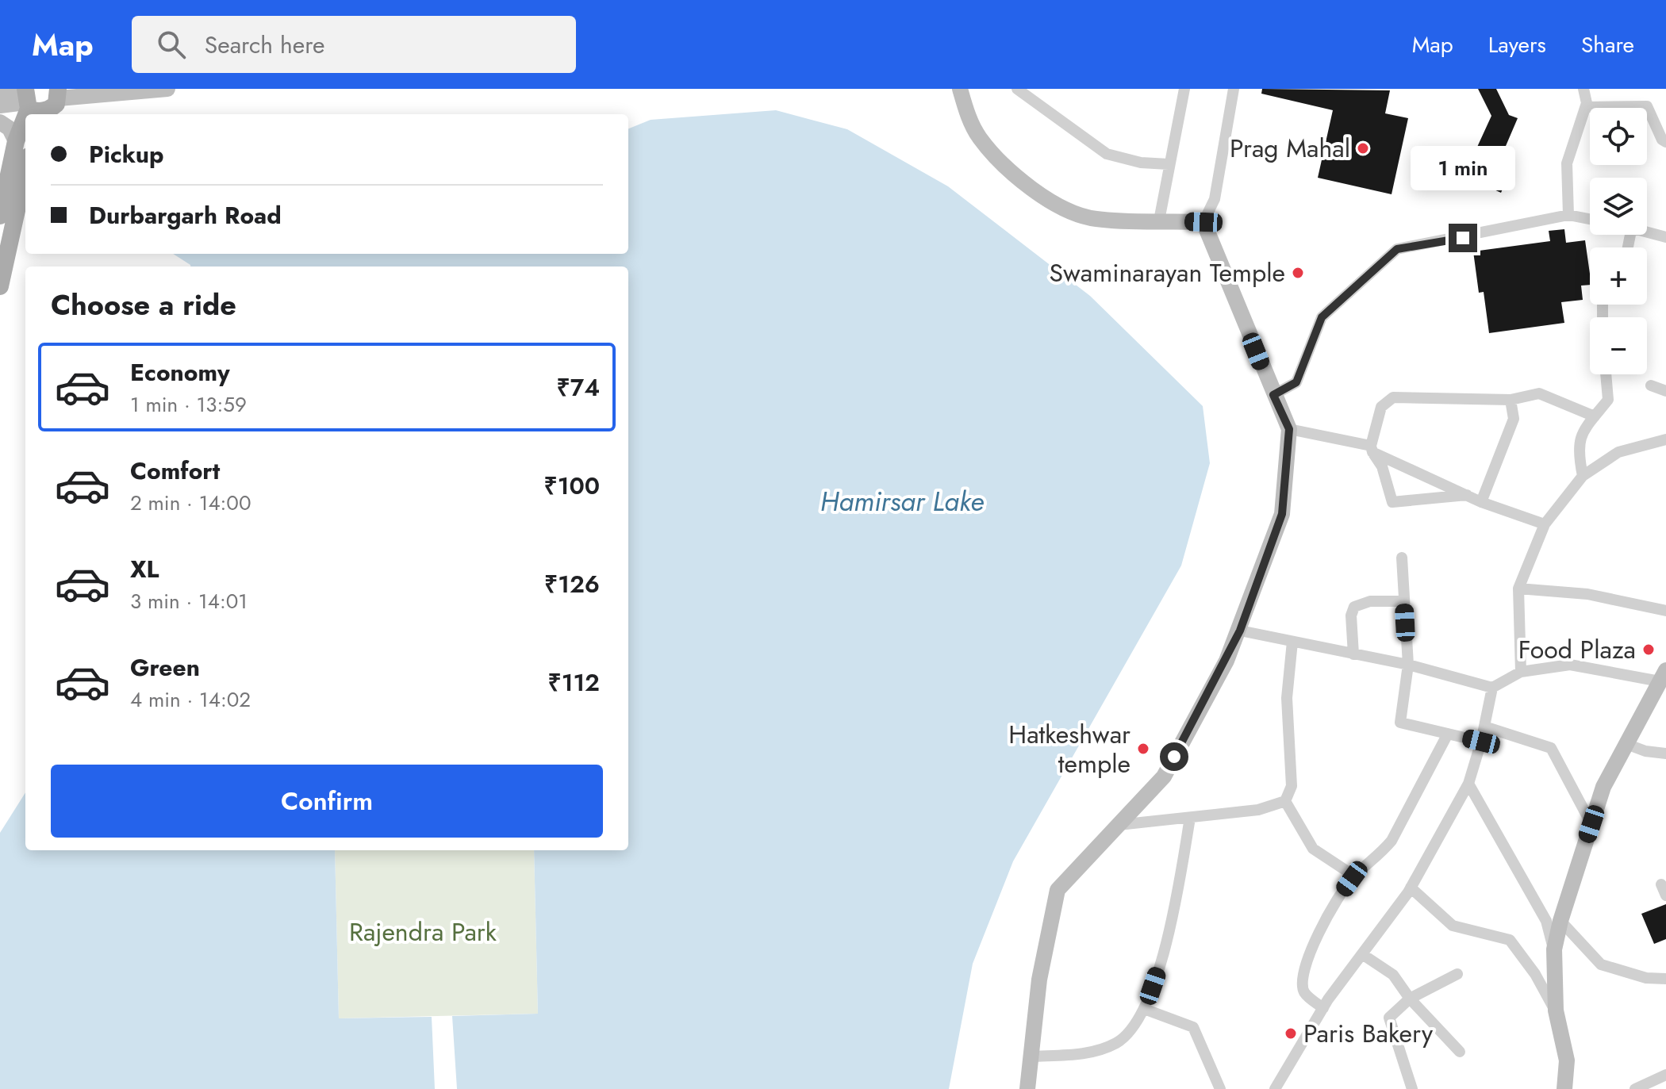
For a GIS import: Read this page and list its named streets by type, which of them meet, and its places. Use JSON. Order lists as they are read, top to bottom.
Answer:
{
  "water": ["Hamirsar Lake"],
  "parks": ["Rajendra Park"],
  "places": [
    "Prag Mahal",
    "Swaminarayan Temple",
    "Food Plaza",
    "Hatkeshwar temple",
    "Paris Bakery"
  ],
  "page": {
    "header": "Map",
    "search": "Search here",
    "nav": ["Map", "Layers", "Share"],
    "map_buttons": ["+", "−"],
    "banner": ["Pickup", "Durbargarh Road"],
    "bubble": "1 min",
    "heading": "Choose a ride",
    "list": [
      {
        "name": "Economy",
        "note": "1 min · 13:59",
        "value": "₹74"
      },
      {
        "name": "Comfort",
        "note": "2 min · 14:00",
        "value": "₹100"
      },
      {
        "name": "XL",
        "note": "3 min · 14:01",
        "value": "₹126"
      },
      {
        "name": "Green",
        "note": "4 min · 14:02",
        "value": "₹112"
      }
    ],
    "buttons": "Confirm"
  }
}
